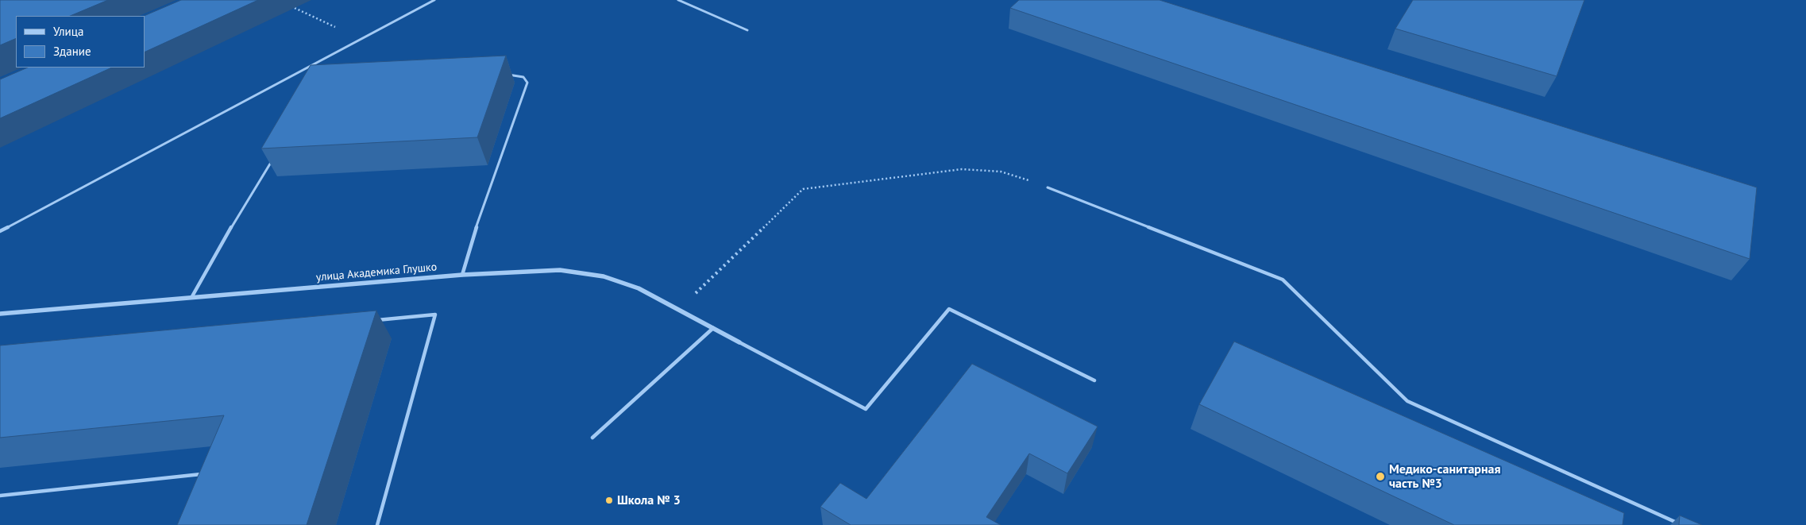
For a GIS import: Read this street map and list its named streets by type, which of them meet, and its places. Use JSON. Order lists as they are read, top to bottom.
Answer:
{
  "streets": {
    "street": ["улица Академика Глушко"]
  },
  "places": ["Медико-санитарная часть №3", "Школа № 3"],
  "legend": ["Улица", "Здание"]
}
